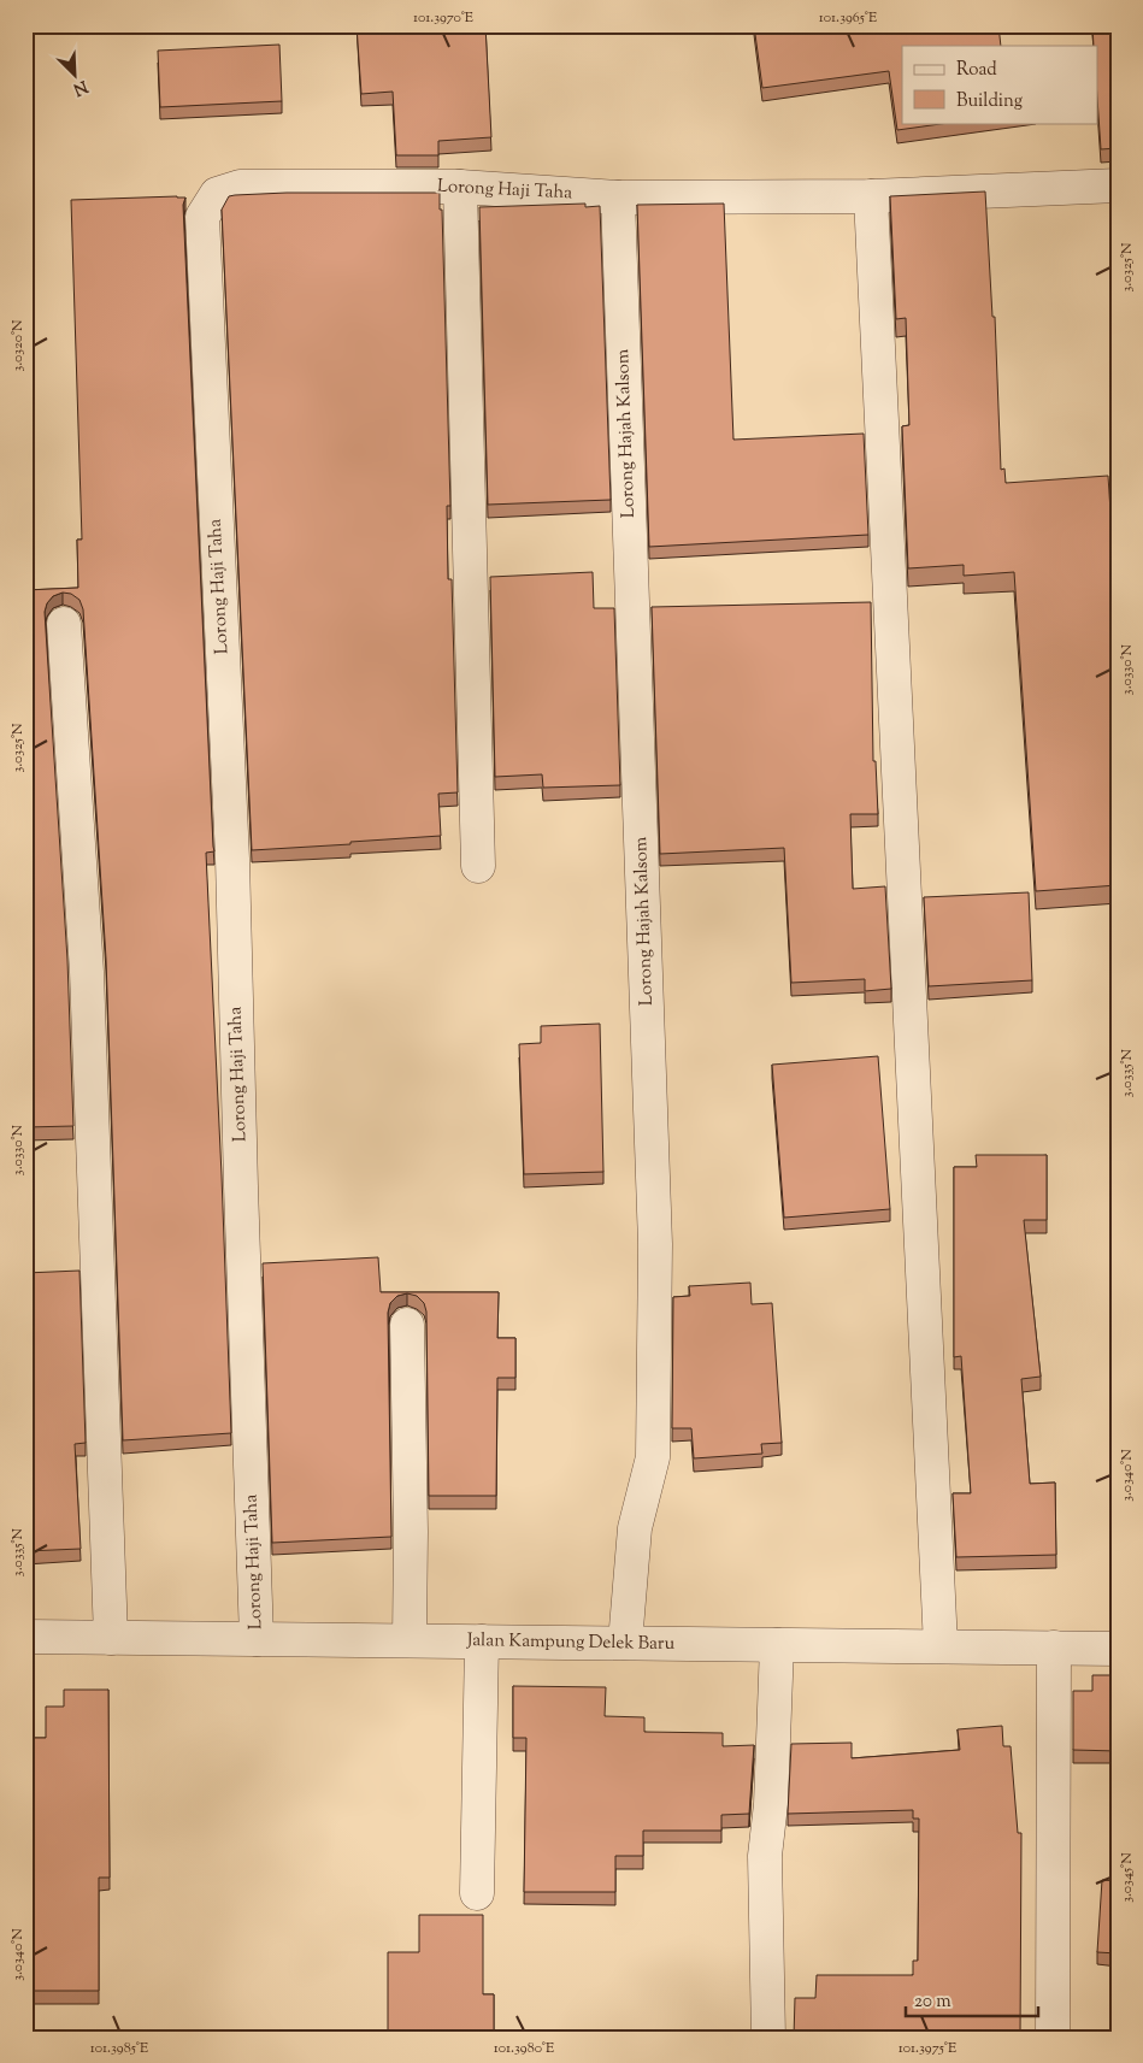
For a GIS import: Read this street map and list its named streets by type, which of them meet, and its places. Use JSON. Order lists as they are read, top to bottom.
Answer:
{
  "streets": {
    "street": ["Lorong Haji Taha", "Lorong Hajah Kalsom", "Jalan Kampung Delek Baru"]
  },
  "crossings": [
    ["Lorong Haji Taha", "Lorong Hajah Kalsom"],
    ["Lorong Haji Taha", "Jalan Kampung Delek Baru"],
    ["Lorong Hajah Kalsom", "Jalan Kampung Delek Baru"]
  ],
  "legend": ["Road", "Building"],
  "scale_bar": "20 m",
  "north": "bottom right",
  "coordinates": [
    "101.3970°E",
    "101.3965°E",
    "3.0325°N",
    "3.0320°N",
    "3.0330°N",
    "3.0335°N",
    "3.0340°N",
    "3.0345°N",
    "101.3985°E",
    "101.3980°E",
    "101.3975°E"
  ]
}
